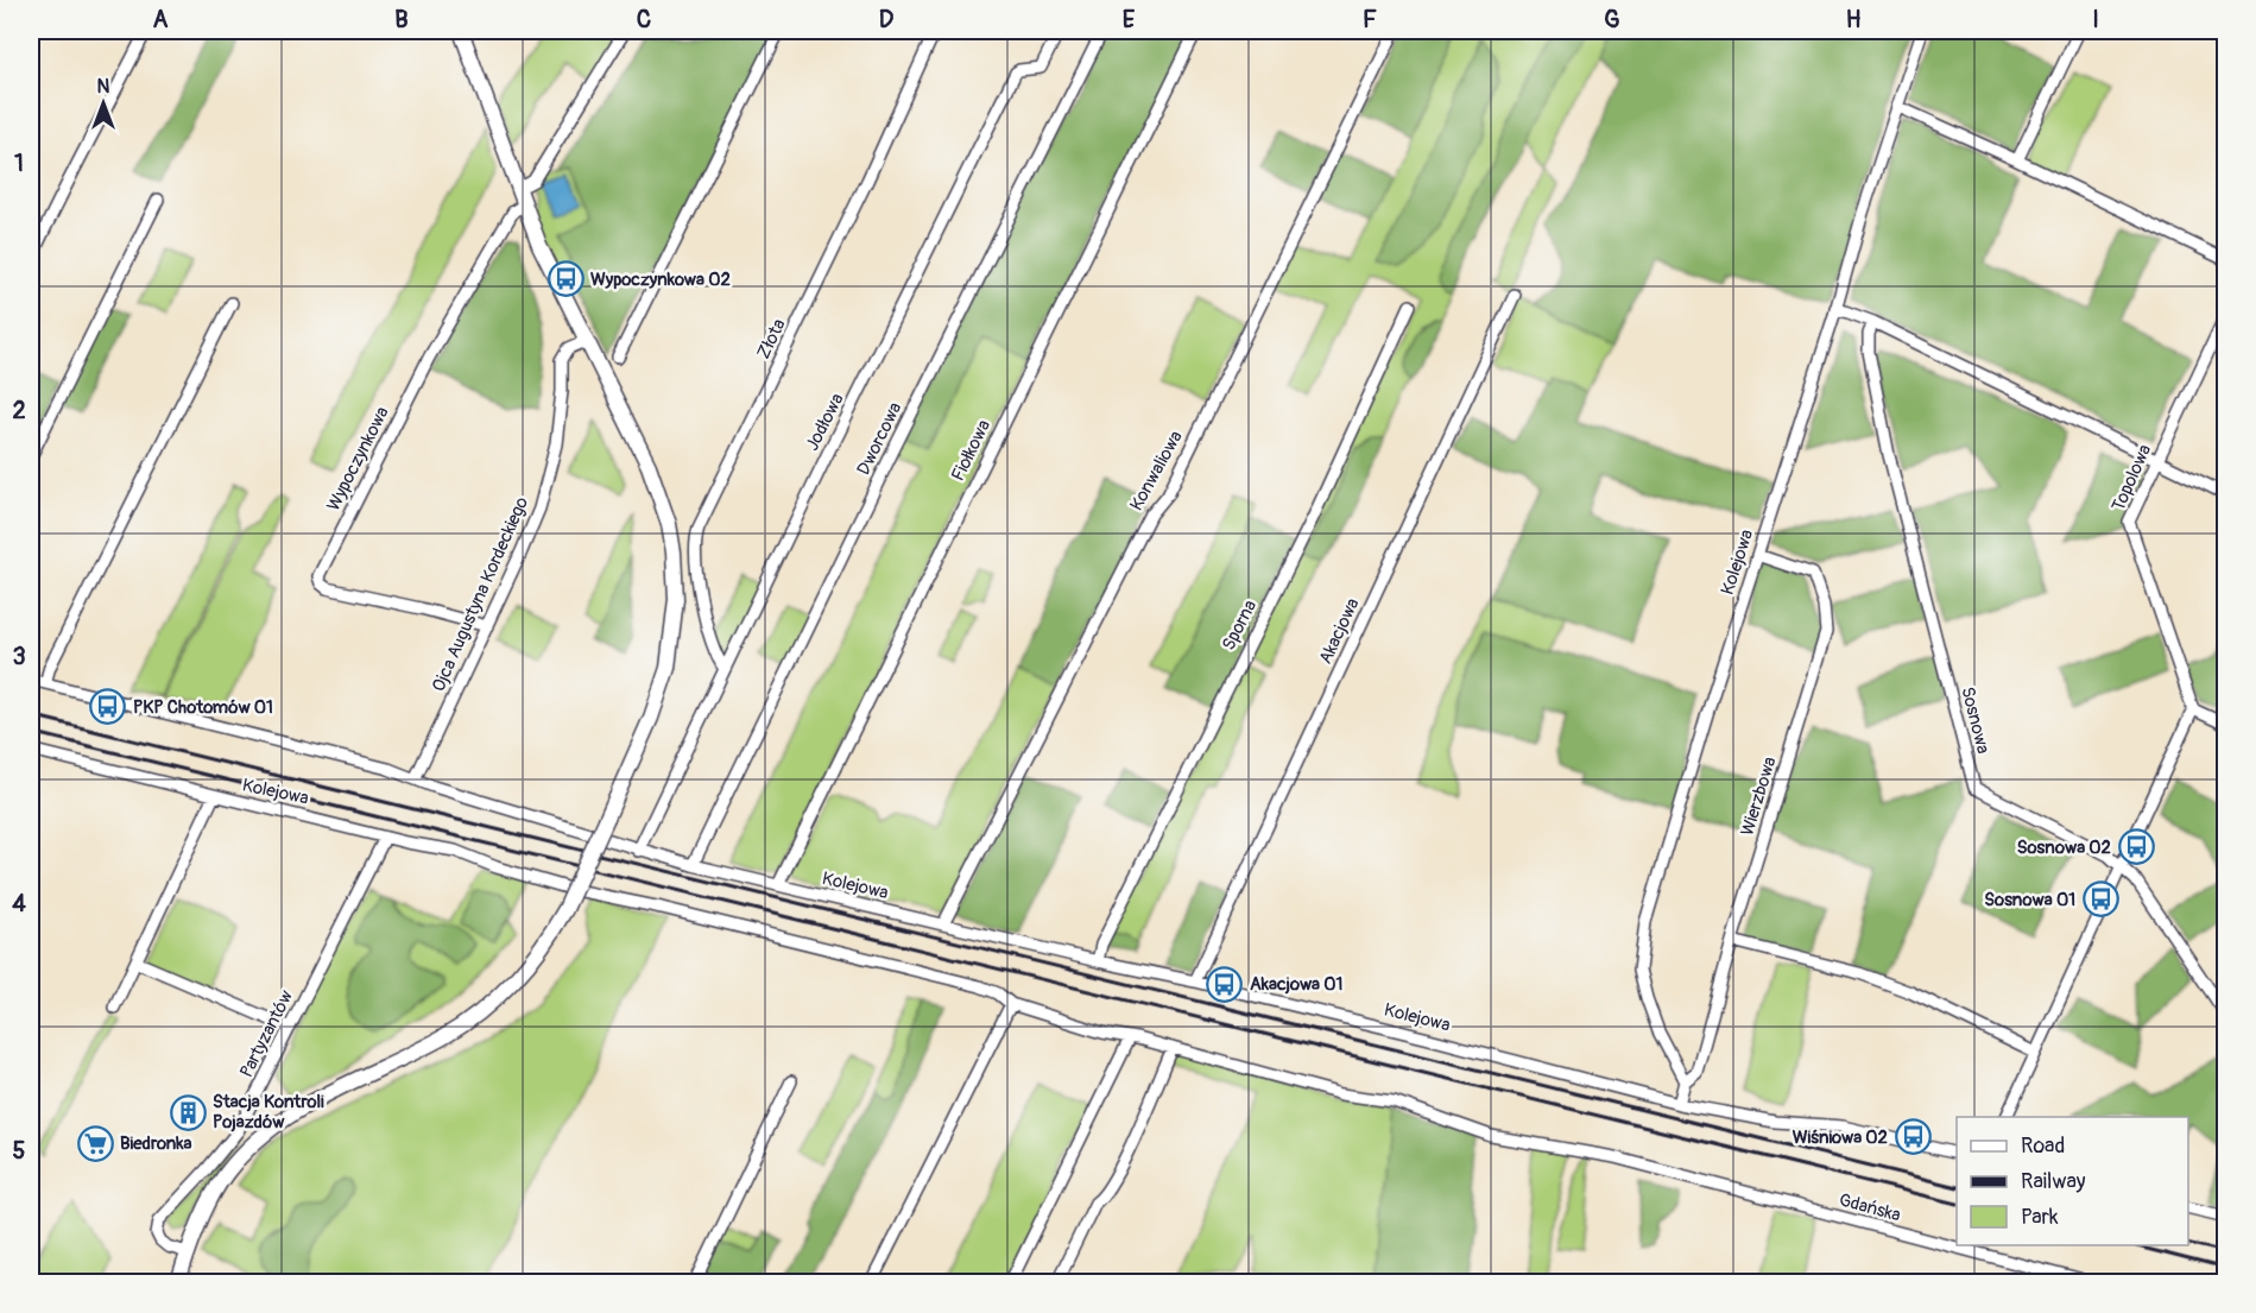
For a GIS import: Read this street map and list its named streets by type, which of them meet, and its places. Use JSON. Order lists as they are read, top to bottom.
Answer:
{
  "streets": {
    "street": [
      "Złota",
      "Jodłowa",
      "Dworcowa",
      "Fiołkowa",
      "Wypoczynkowa",
      "Konwaliowa",
      "Topolowa",
      "Kolejowa",
      "Ojca Augustyna Kordeckiego",
      "Sporna",
      "Akacjowa",
      "Sosnowa",
      "Wierzbowa",
      "Partyzantów",
      "Gdańska"
    ]
  },
  "crossings": [
    ["Złota", "Jodłowa"],
    ["Jodłowa", "Kolejowa"],
    ["Dworcowa", "Kolejowa"],
    ["Fiołkowa", "Kolejowa"],
    ["Wypoczynkowa", "Ojca Augustyna Kordeckiego"],
    ["Konwaliowa", "Kolejowa"],
    ["Kolejowa", "Ojca Augustyna Kordeckiego"],
    ["Kolejowa", "Sporna"],
    ["Kolejowa", "Akacjowa"],
    ["Kolejowa", "Wierzbowa"],
    ["Kolejowa", "Partyzantów"],
    ["Kolejowa", "Gdańska"]
  ],
  "places": {
    "bus stop": [
      "Wypoczynkowa 02",
      "PKP Chotomów 01",
      "Sosnowa 02",
      "Sosnowa 01",
      "Akacjowa 01",
      "Wiśniowa 02"
    ],
    "building": ["Stacja Kontroli Pojazdów"],
    "supermarket": ["Biedronka"]
  },
  "legend": ["Road", "Railway", "Park"],
  "north": "top",
  "grid": {
    "columns": [
      "A",
      "B",
      "C",
      "D",
      "E",
      "F",
      "G",
      "H",
      "I"
    ],
    "rows": [
      "1",
      "2",
      "3",
      "4",
      "5"
    ]
  }
}
